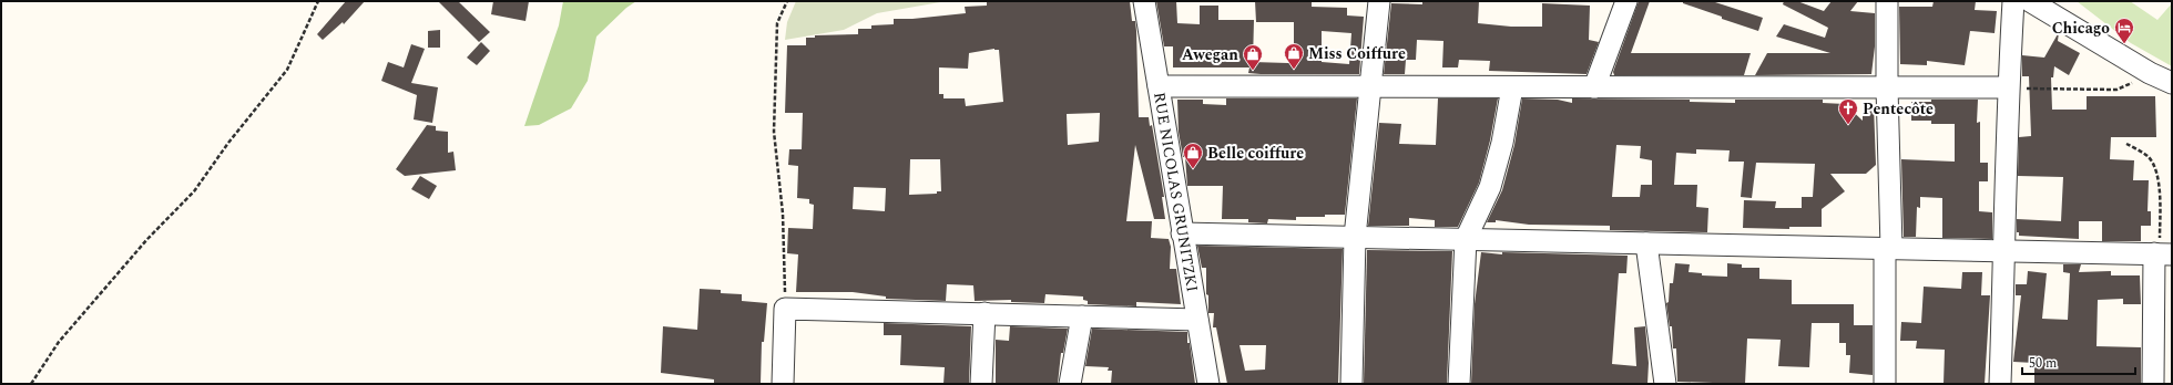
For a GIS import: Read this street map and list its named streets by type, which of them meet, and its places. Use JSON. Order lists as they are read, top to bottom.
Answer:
{
  "streets": {
    "street": ["RUE NICOLAS GRUNITZKI"]
  },
  "places": {
    "hotel": ["Chicago"],
    "shop": ["Miss Coiffure", "Awegan", "Belle coiffure"],
    "church": ["Pentecôte"]
  },
  "scale_bar": "50 m"
}
